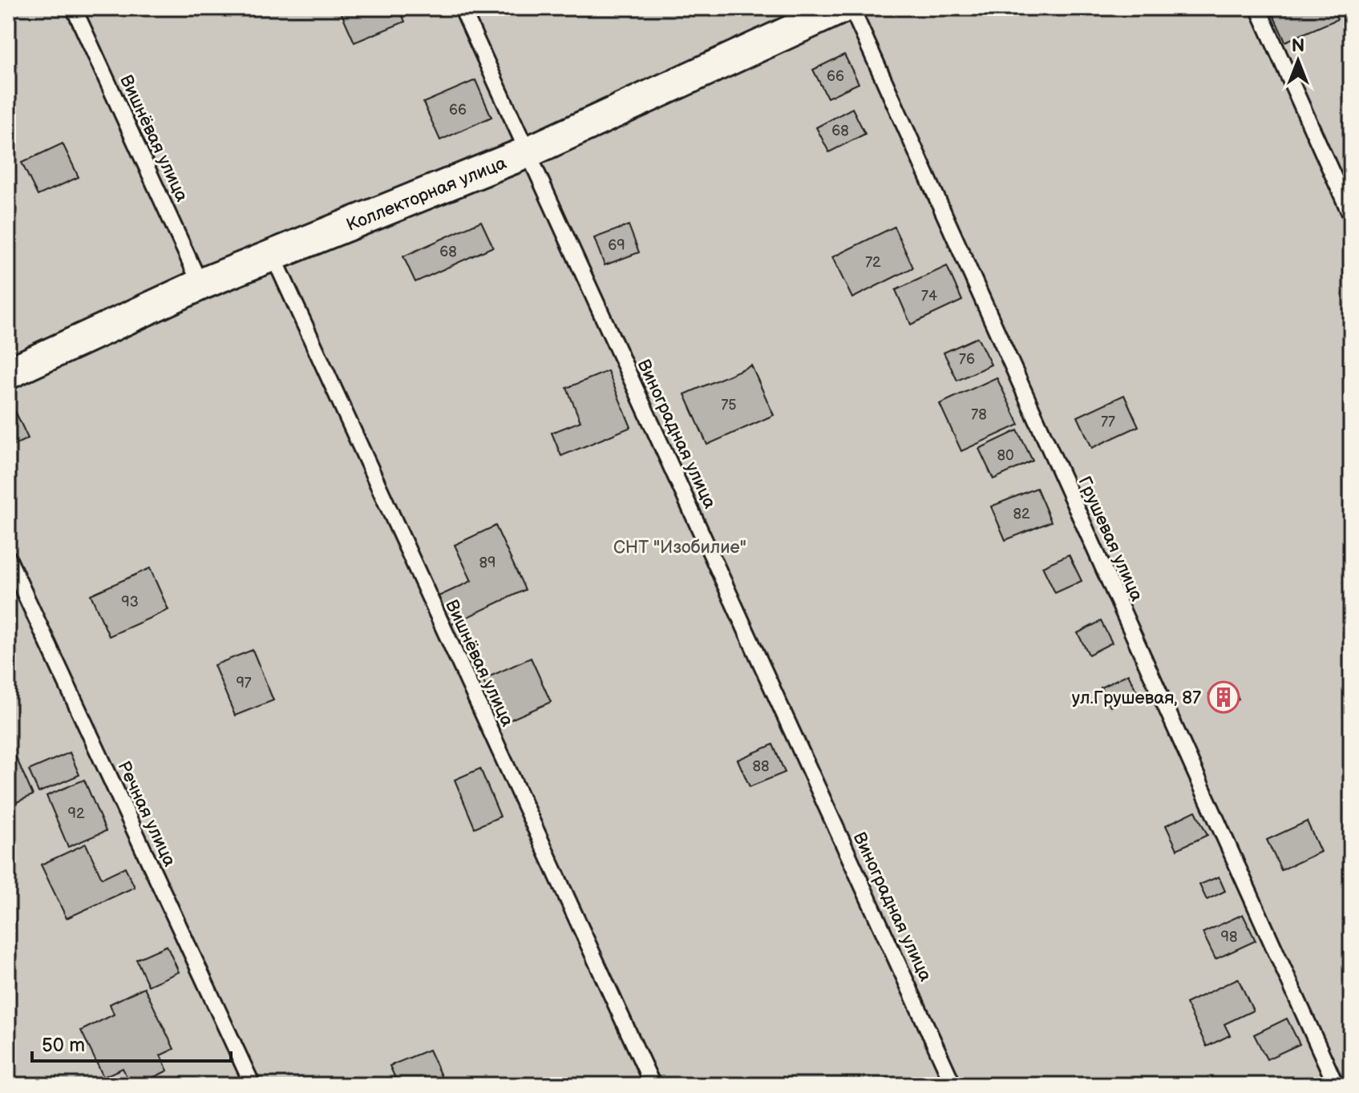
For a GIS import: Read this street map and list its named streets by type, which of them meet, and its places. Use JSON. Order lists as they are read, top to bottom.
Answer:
{
  "streets": {
    "street": ["Коллекторная улица"],
    "lane": [
      "Вишнёвая улица",
      "Виноградная улица",
      "Грушевая улица",
      "Речная улица"
    ]
  },
  "crossings": [
    ["Вишнёвая улица", "Коллекторная улица"],
    ["Коллекторная улица", "Виноградная улица"]
  ],
  "parks": ["СНТ \"Изобилие\""],
  "places": {
    "building": ["ул.Грушевая, 87"]
  },
  "house_numbers": [
    "66",
    "66",
    "68",
    "69",
    "68",
    "72",
    "74",
    "76",
    "75",
    "78",
    "77",
    "80",
    "82",
    "89",
    "93",
    "97",
    "88",
    "92",
    "98"
  ],
  "scale_bar": "50 m",
  "north": "top"
}
